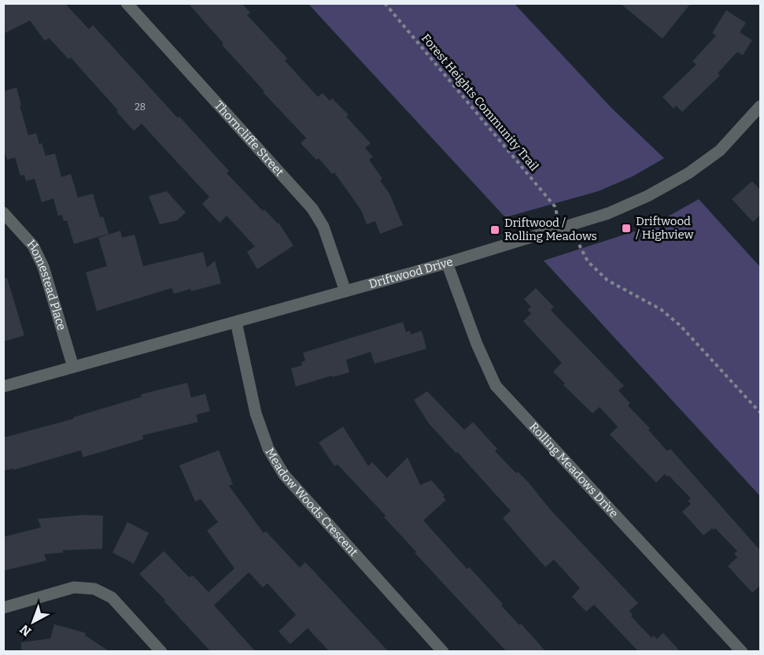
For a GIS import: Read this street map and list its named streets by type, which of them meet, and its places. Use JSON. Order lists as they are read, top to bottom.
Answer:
{
  "streets": {
    "street": [
      "Thorncliffe Street",
      "Driftwood Drive",
      "Homestead Place",
      "Rolling Meadows Drive",
      "Meadow Woods Crescent"
    ],
    "path": ["Forest Heights Community Trail"]
  },
  "crossings": [
    ["Thorncliffe Street", "Driftwood Drive"],
    ["Driftwood Drive", "Homestead Place"],
    ["Driftwood Drive", "Rolling Meadows Drive"],
    ["Driftwood Drive", "Meadow Woods Crescent"]
  ],
  "places": {
    "transit": ["Driftwood / Highview", "Driftwood / Rolling Meadows"]
  },
  "house_numbers": ["28"],
  "north": "bottom left"
}
